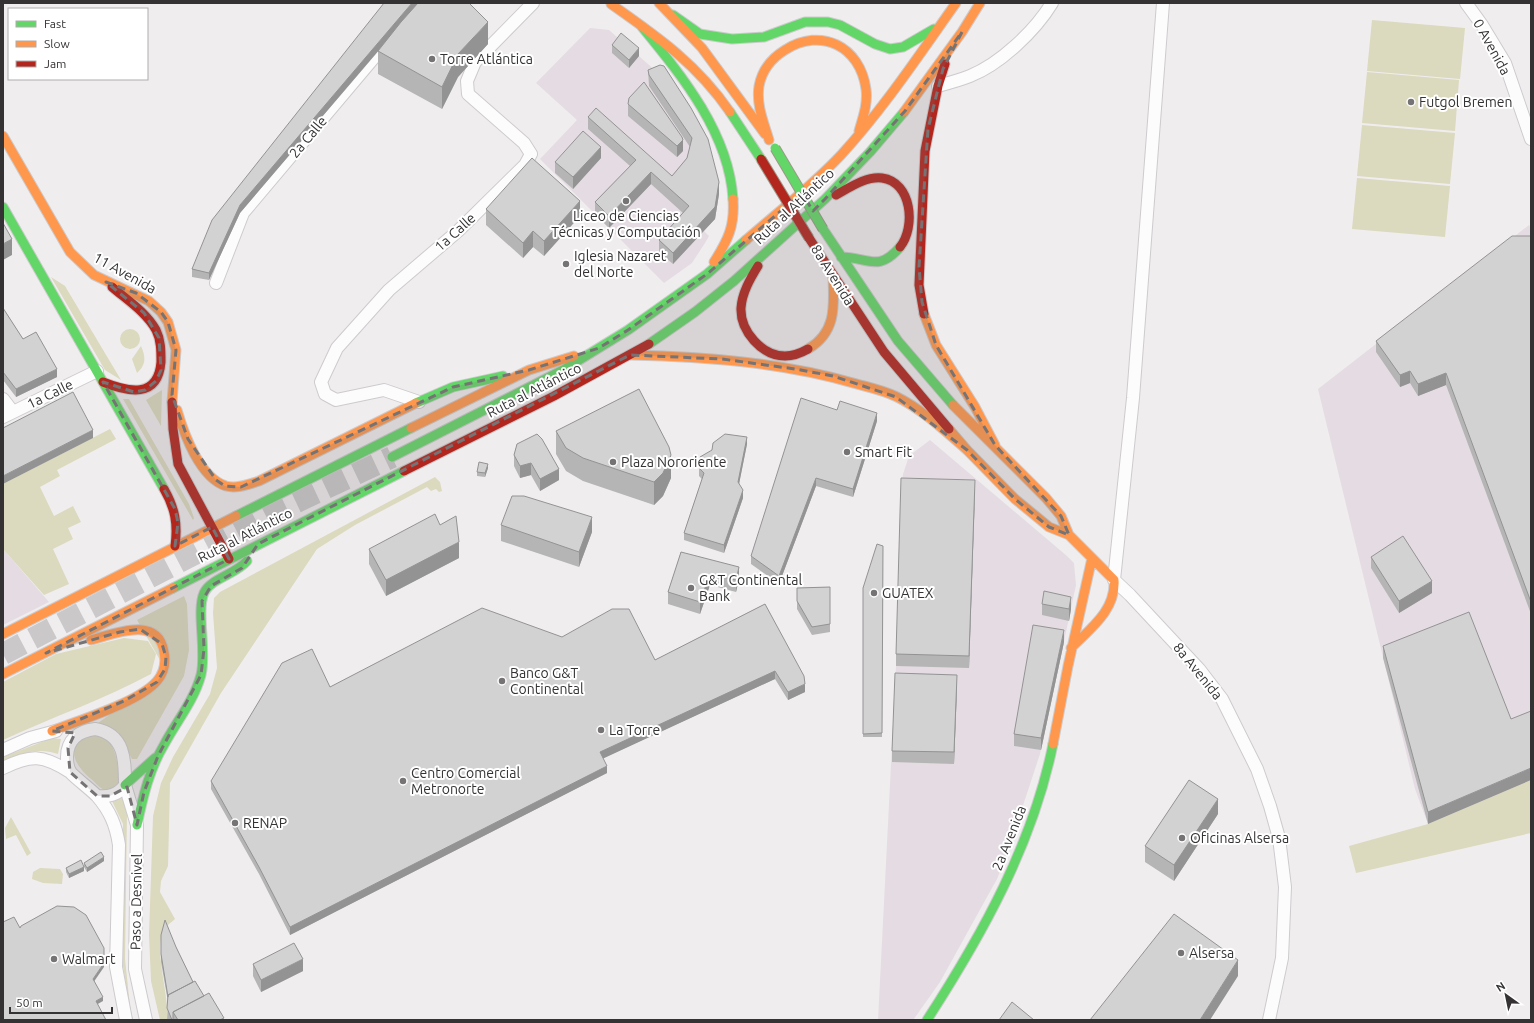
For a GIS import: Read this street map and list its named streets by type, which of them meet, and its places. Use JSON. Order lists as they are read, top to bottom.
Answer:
{
  "streets": {
    "main road": [
      "Ruta al Atlántico",
      "11 Avenida",
      "8a Avenida",
      "2a Avenida"
    ],
    "street": [
      "0 Avenida",
      "2a Calle",
      "1a Calle",
      "Paso a Desnivel"
    ]
  },
  "crossings": [
    ["Ruta al Atlántico", "11 Avenida"],
    ["8a Avenida", "2a Avenida"]
  ],
  "places": [
    "Torre Atlántica",
    "Futgol Bremen",
    "Liceo de Ciencias Técnicas y Computación",
    "Iglesia Nazaret del Norte",
    "Smart Fit",
    "Plaza Nororiente",
    "G&T Continental Bank",
    "GUATEX",
    "Banco G&T Continental",
    "La Torre",
    "Centro Comercial Metronorte",
    "RENAP",
    "Oficinas Alsersa",
    "Alsersa",
    "Walmart"
  ],
  "legend": ["Fast", "Slow", "Jam"],
  "scale_bar": "50 m",
  "north": "top left"
}
